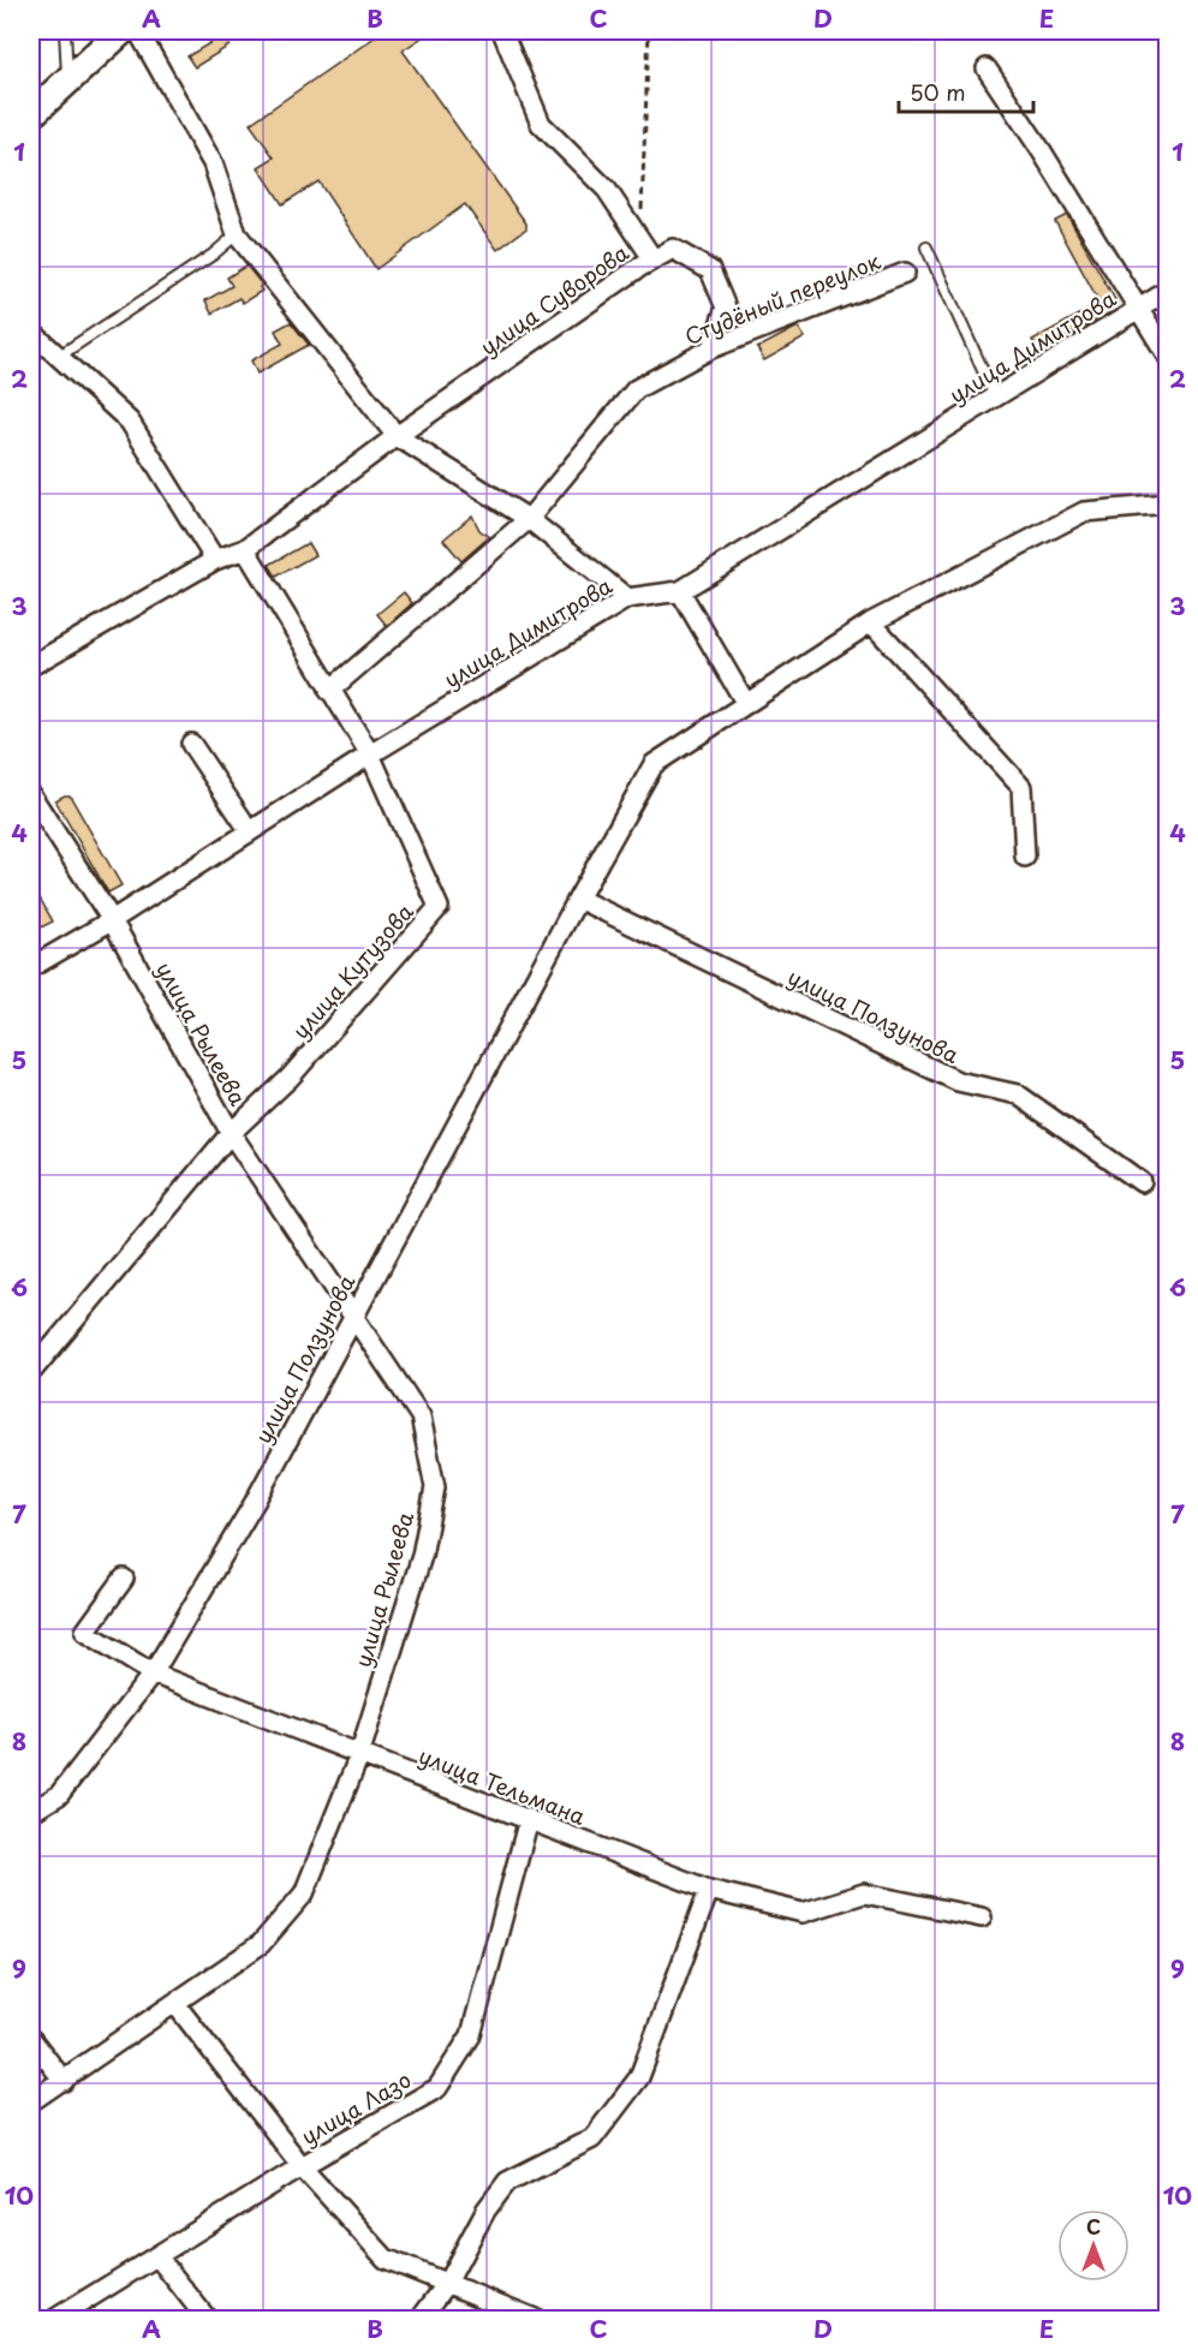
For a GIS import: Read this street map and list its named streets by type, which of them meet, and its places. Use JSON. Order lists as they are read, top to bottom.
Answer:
{
  "streets": {
    "street": [
      "Студёный переулок",
      "улица Суворова",
      "улица Димитрова",
      "улица Кутузова",
      "улица Ползунова",
      "улица Рылеева",
      "улица Тельмана",
      "улица Лазо"
    ]
  },
  "crossings": [
    ["Студёный переулок", "улица Кутузова"],
    ["улица Суворова", "улица Кутузова"],
    ["улица Димитрова", "улица Кутузова"],
    ["улица Димитрова", "улица Рылеева"],
    ["улица Кутузова", "улица Рылеева"],
    ["улица Ползунова", "улица Рылеева"],
    ["улица Ползунова", "улица Тельмана"],
    ["улица Рылеева", "улица Тельмана"],
    ["улица Тельмана", "улица Лазо"]
  ],
  "scale_bar": "50 m",
  "north": "top",
  "grid": {
    "columns": [
      "A",
      "B",
      "C",
      "D",
      "E"
    ],
    "rows": [
      "1",
      "2",
      "3",
      "4",
      "5",
      "6",
      "7",
      "8",
      "9",
      "10"
    ]
  }
}
